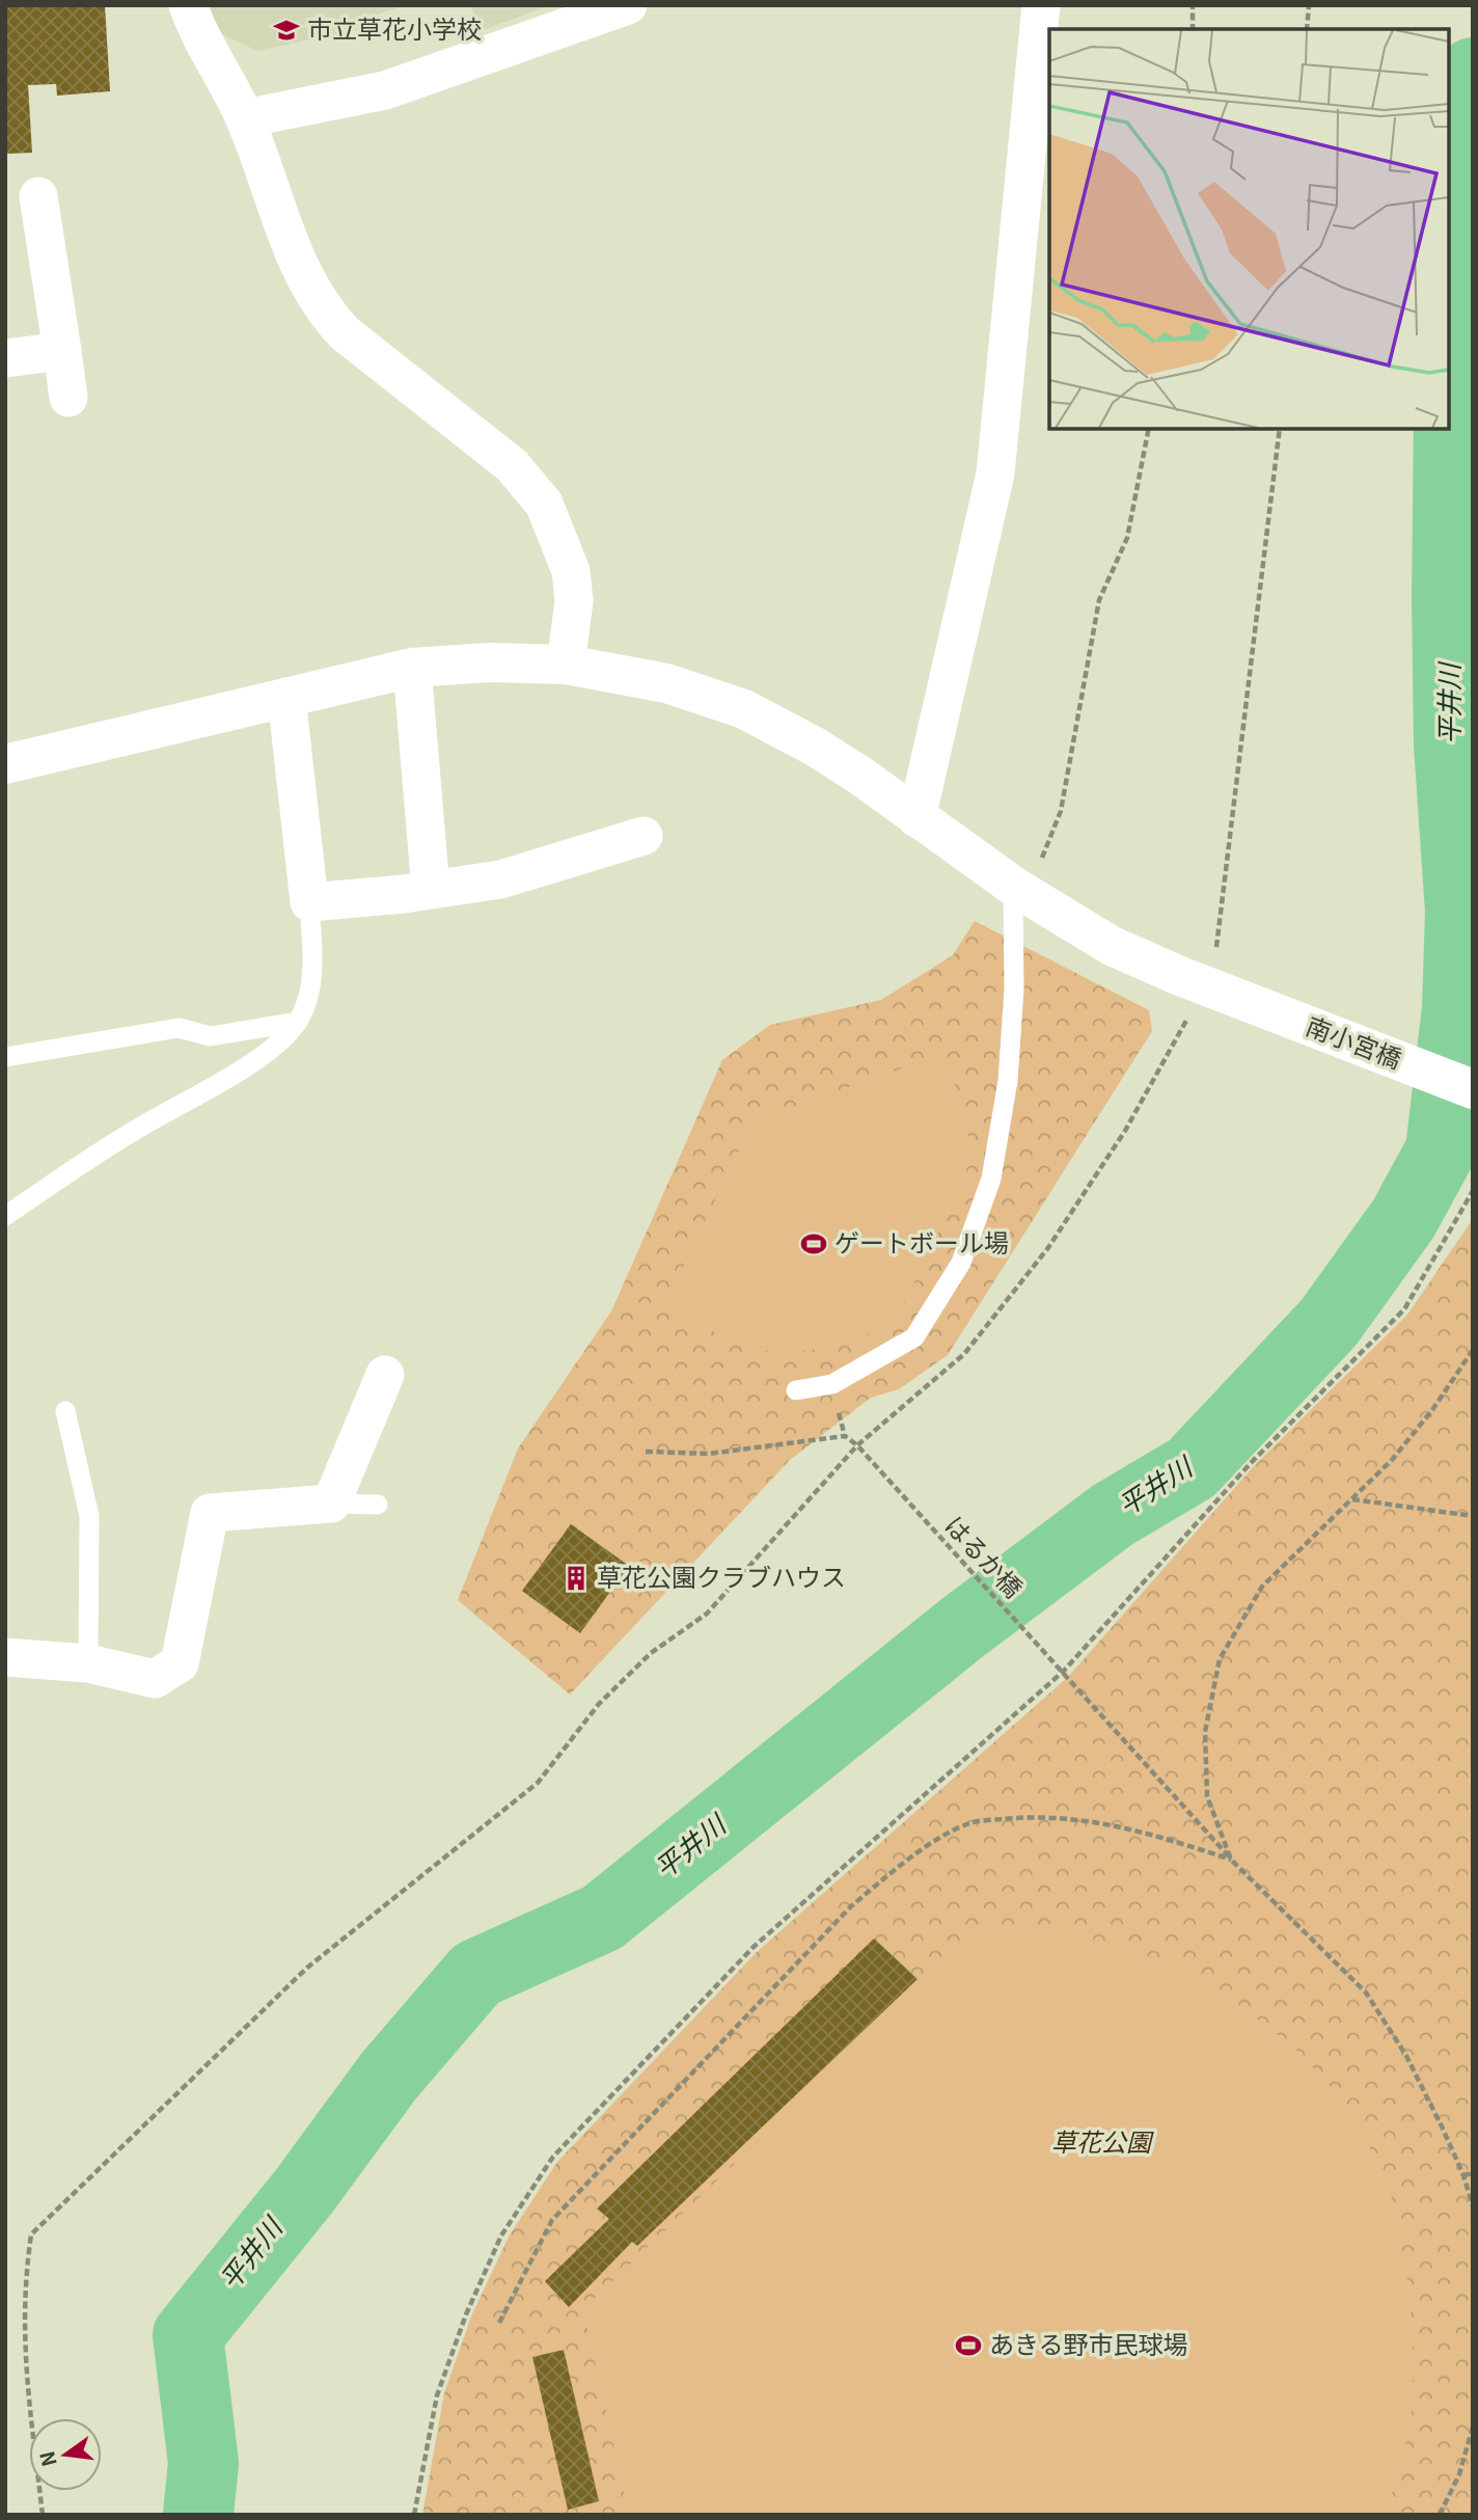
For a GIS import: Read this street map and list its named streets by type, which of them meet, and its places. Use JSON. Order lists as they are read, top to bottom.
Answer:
{
  "streets": {
    "street": ["南小宮橋"],
    "path": ["はるか橋"]
  },
  "water": ["平井川"],
  "parks": ["草花公園"],
  "places": {
    "school or university": ["市立草花小学校"],
    "sports": ["ゲートボール場", "あきる野市民球場"],
    "building": ["草花公園クラブハウス"]
  },
  "north": "left"
}
